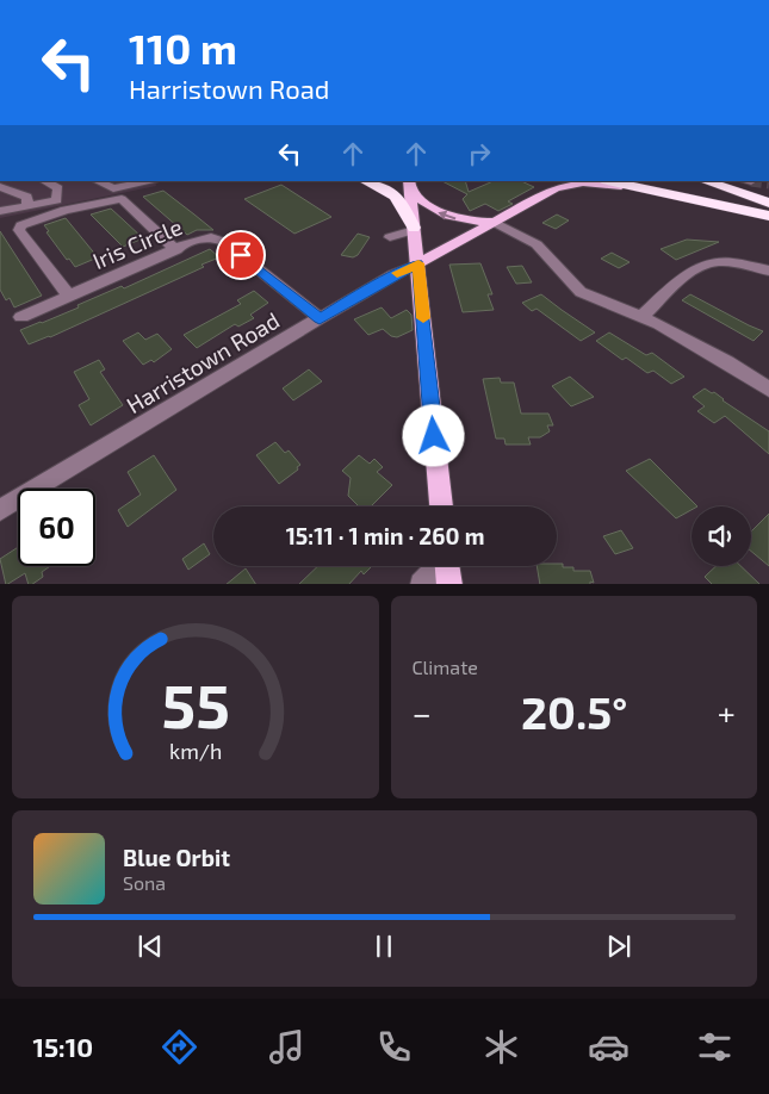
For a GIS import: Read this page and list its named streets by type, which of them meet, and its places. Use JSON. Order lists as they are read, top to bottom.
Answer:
{
  "streets": {
    "main road": ["Harristown Road"],
    "street": ["Iris Circle"]
  },
  "crossings": [
    ["Iris Circle", "Harristown Road"]
  ],
  "page": {
    "turn": ["110 m", "Harristown Road"],
    "limit": "60",
    "trip": "15:11 · 1 min · 260 m",
    "tile": "Climate",
    "heat": ["−", "20.5°", "+"],
    "song": ["Blue Orbit", "Sona"],
    "tabs": "15:10",
    "gauge": ["55", "km/h"]
  }
}
